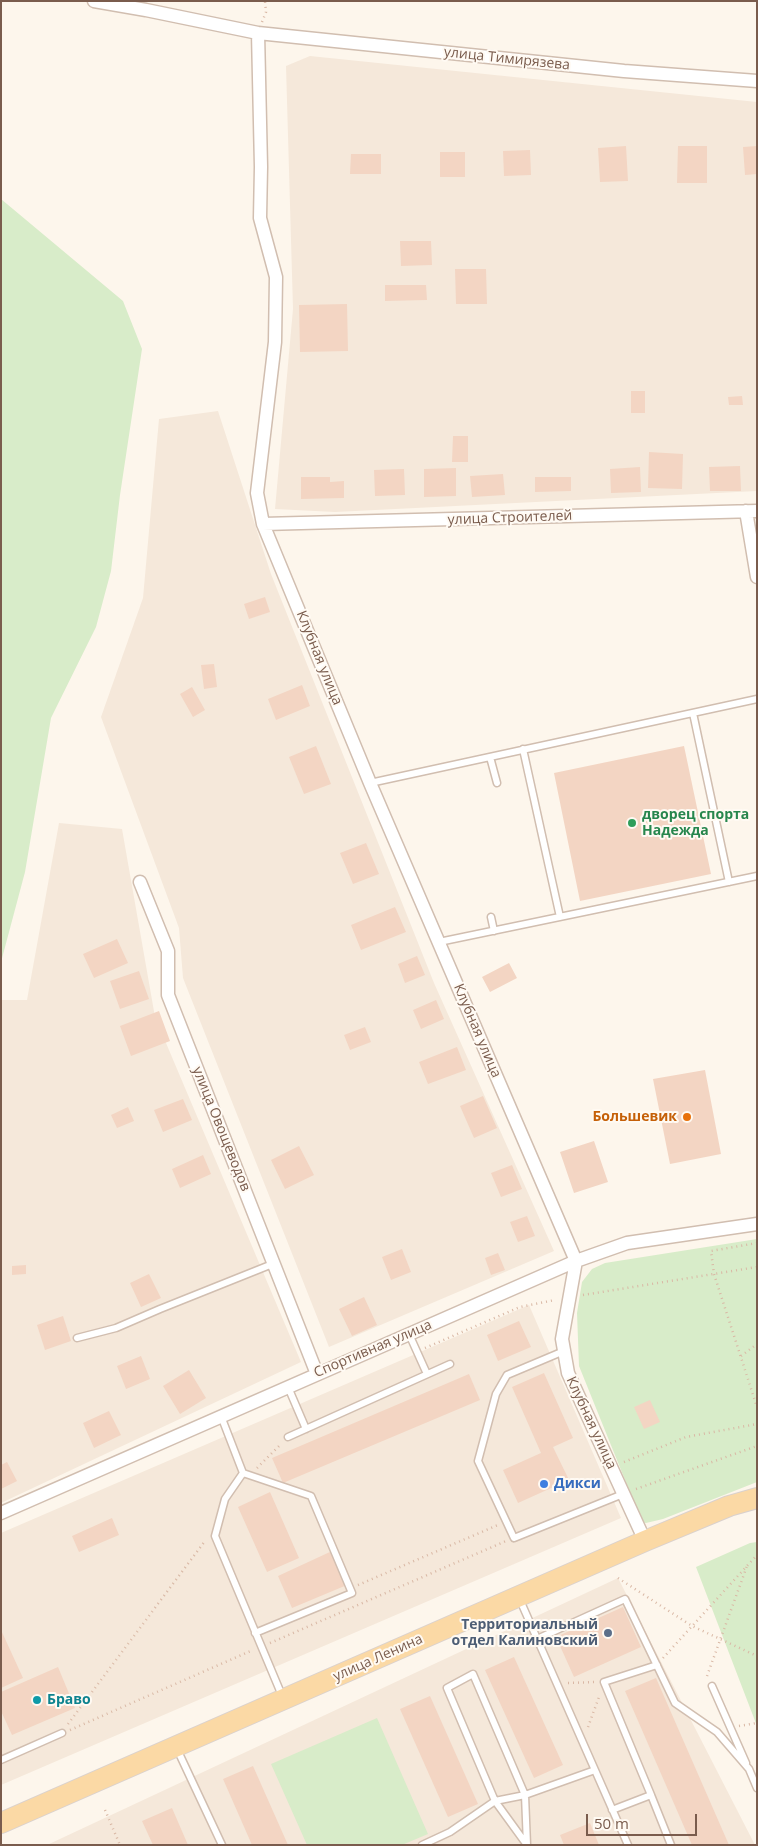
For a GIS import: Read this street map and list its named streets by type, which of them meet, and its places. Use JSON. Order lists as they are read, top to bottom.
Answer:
{
  "streets": {
    "main road": ["улица Ленина"],
    "street": [
      "улица Тимирязева",
      "улица Строителей",
      "Клубная улица",
      "улица Овощеводов",
      "Спортивная улица"
    ]
  },
  "crossings": [
    ["улица Тимирязева", "Клубная улица"],
    ["улица Строителей", "Клубная улица"],
    ["Клубная улица", "Спортивная улица"],
    ["Клубная улица", "улица Ленина"],
    ["улица Овощеводов", "Спортивная улица"]
  ],
  "places": [
    "дворец спорта Надежда",
    "Большевик",
    "Дикси",
    "Территориальный отдел Калиновский",
    "Браво"
  ],
  "scale_bar": "50 m"
}
